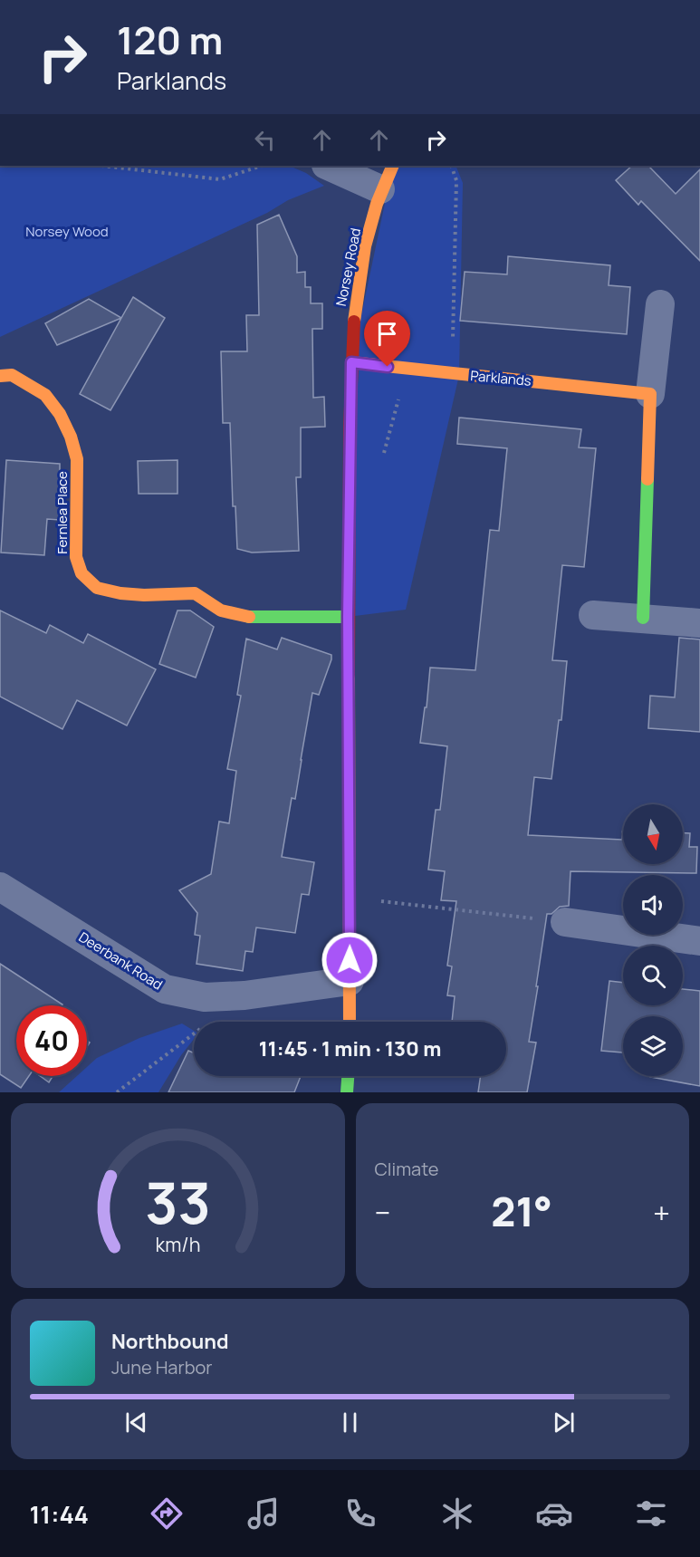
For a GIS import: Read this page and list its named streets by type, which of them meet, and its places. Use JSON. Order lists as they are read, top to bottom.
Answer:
{
  "streets": {
    "street": [
      "Norsey Road",
      "Parklands",
      "Fernlea Place",
      "Deerbank Road"
    ]
  },
  "crossings": [
    ["Norsey Road", "Parklands"],
    ["Norsey Road", "Fernlea Place"],
    ["Norsey Road", "Deerbank Road"]
  ],
  "parks": ["Norsey Wood"],
  "north": "bottom",
  "page": {
    "turn": ["120 m", "Parklands"],
    "limit": "40",
    "trip": "11:45 · 1 min · 130 m",
    "tile": "Climate",
    "heat": ["−", "21°", "+"],
    "song": ["Northbound", "June Harbor"],
    "tabs": "11:44",
    "gauge": ["33", "km/h"]
  }
}
